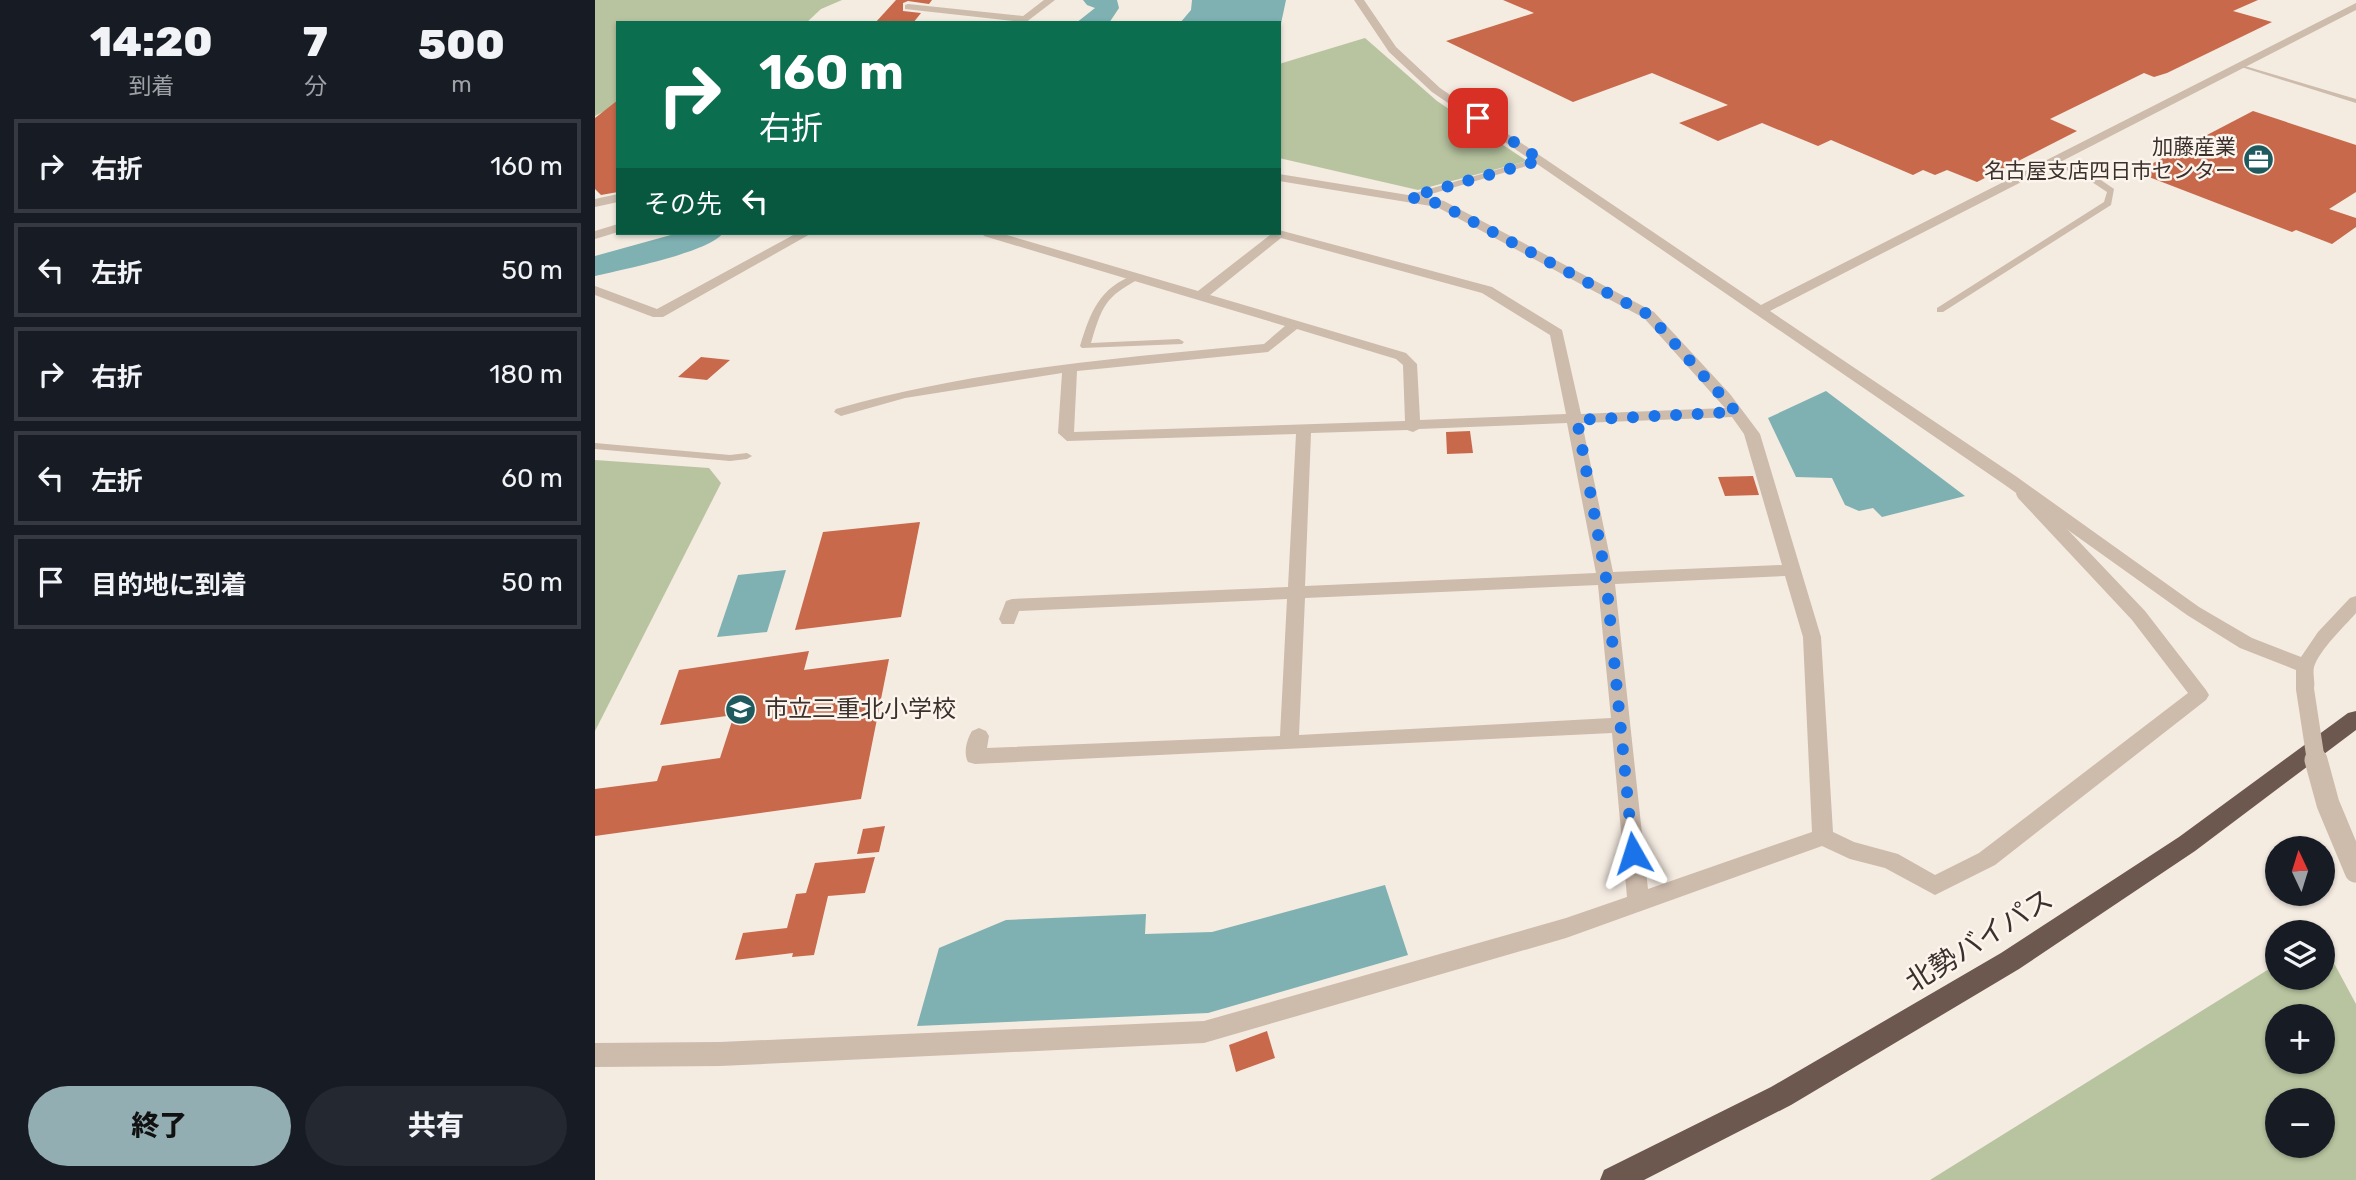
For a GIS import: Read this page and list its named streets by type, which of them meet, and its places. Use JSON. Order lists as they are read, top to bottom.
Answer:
{
  "streets": {
    "highway": ["北勢バイパス"]
  },
  "places": {
    "office": ["加藤産業 名古屋支店四日市センター"],
    "school or university": ["市立三重北小学校"]
  },
  "north": "top",
  "page": {
    "eta": [
      "14:20",
      "到着",
      "7",
      "分",
      "500",
      "m"
    ],
    "turn": ["160 m", "右折"],
    "list": [
      {
        "name": "右折",
        "value": "160 m"
      },
      {
        "name": "左折",
        "value": "50 m"
      },
      {
        "name": "右折",
        "value": "180 m"
      },
      {
        "name": "左折",
        "value": "60 m"
      },
      {
        "name": "目的地に到着",
        "value": "50 m"
      }
    ],
    "then": "その先",
    "map_buttons": ["+", "−"],
    "buttons": ["終了", "共有"]
  }
}
